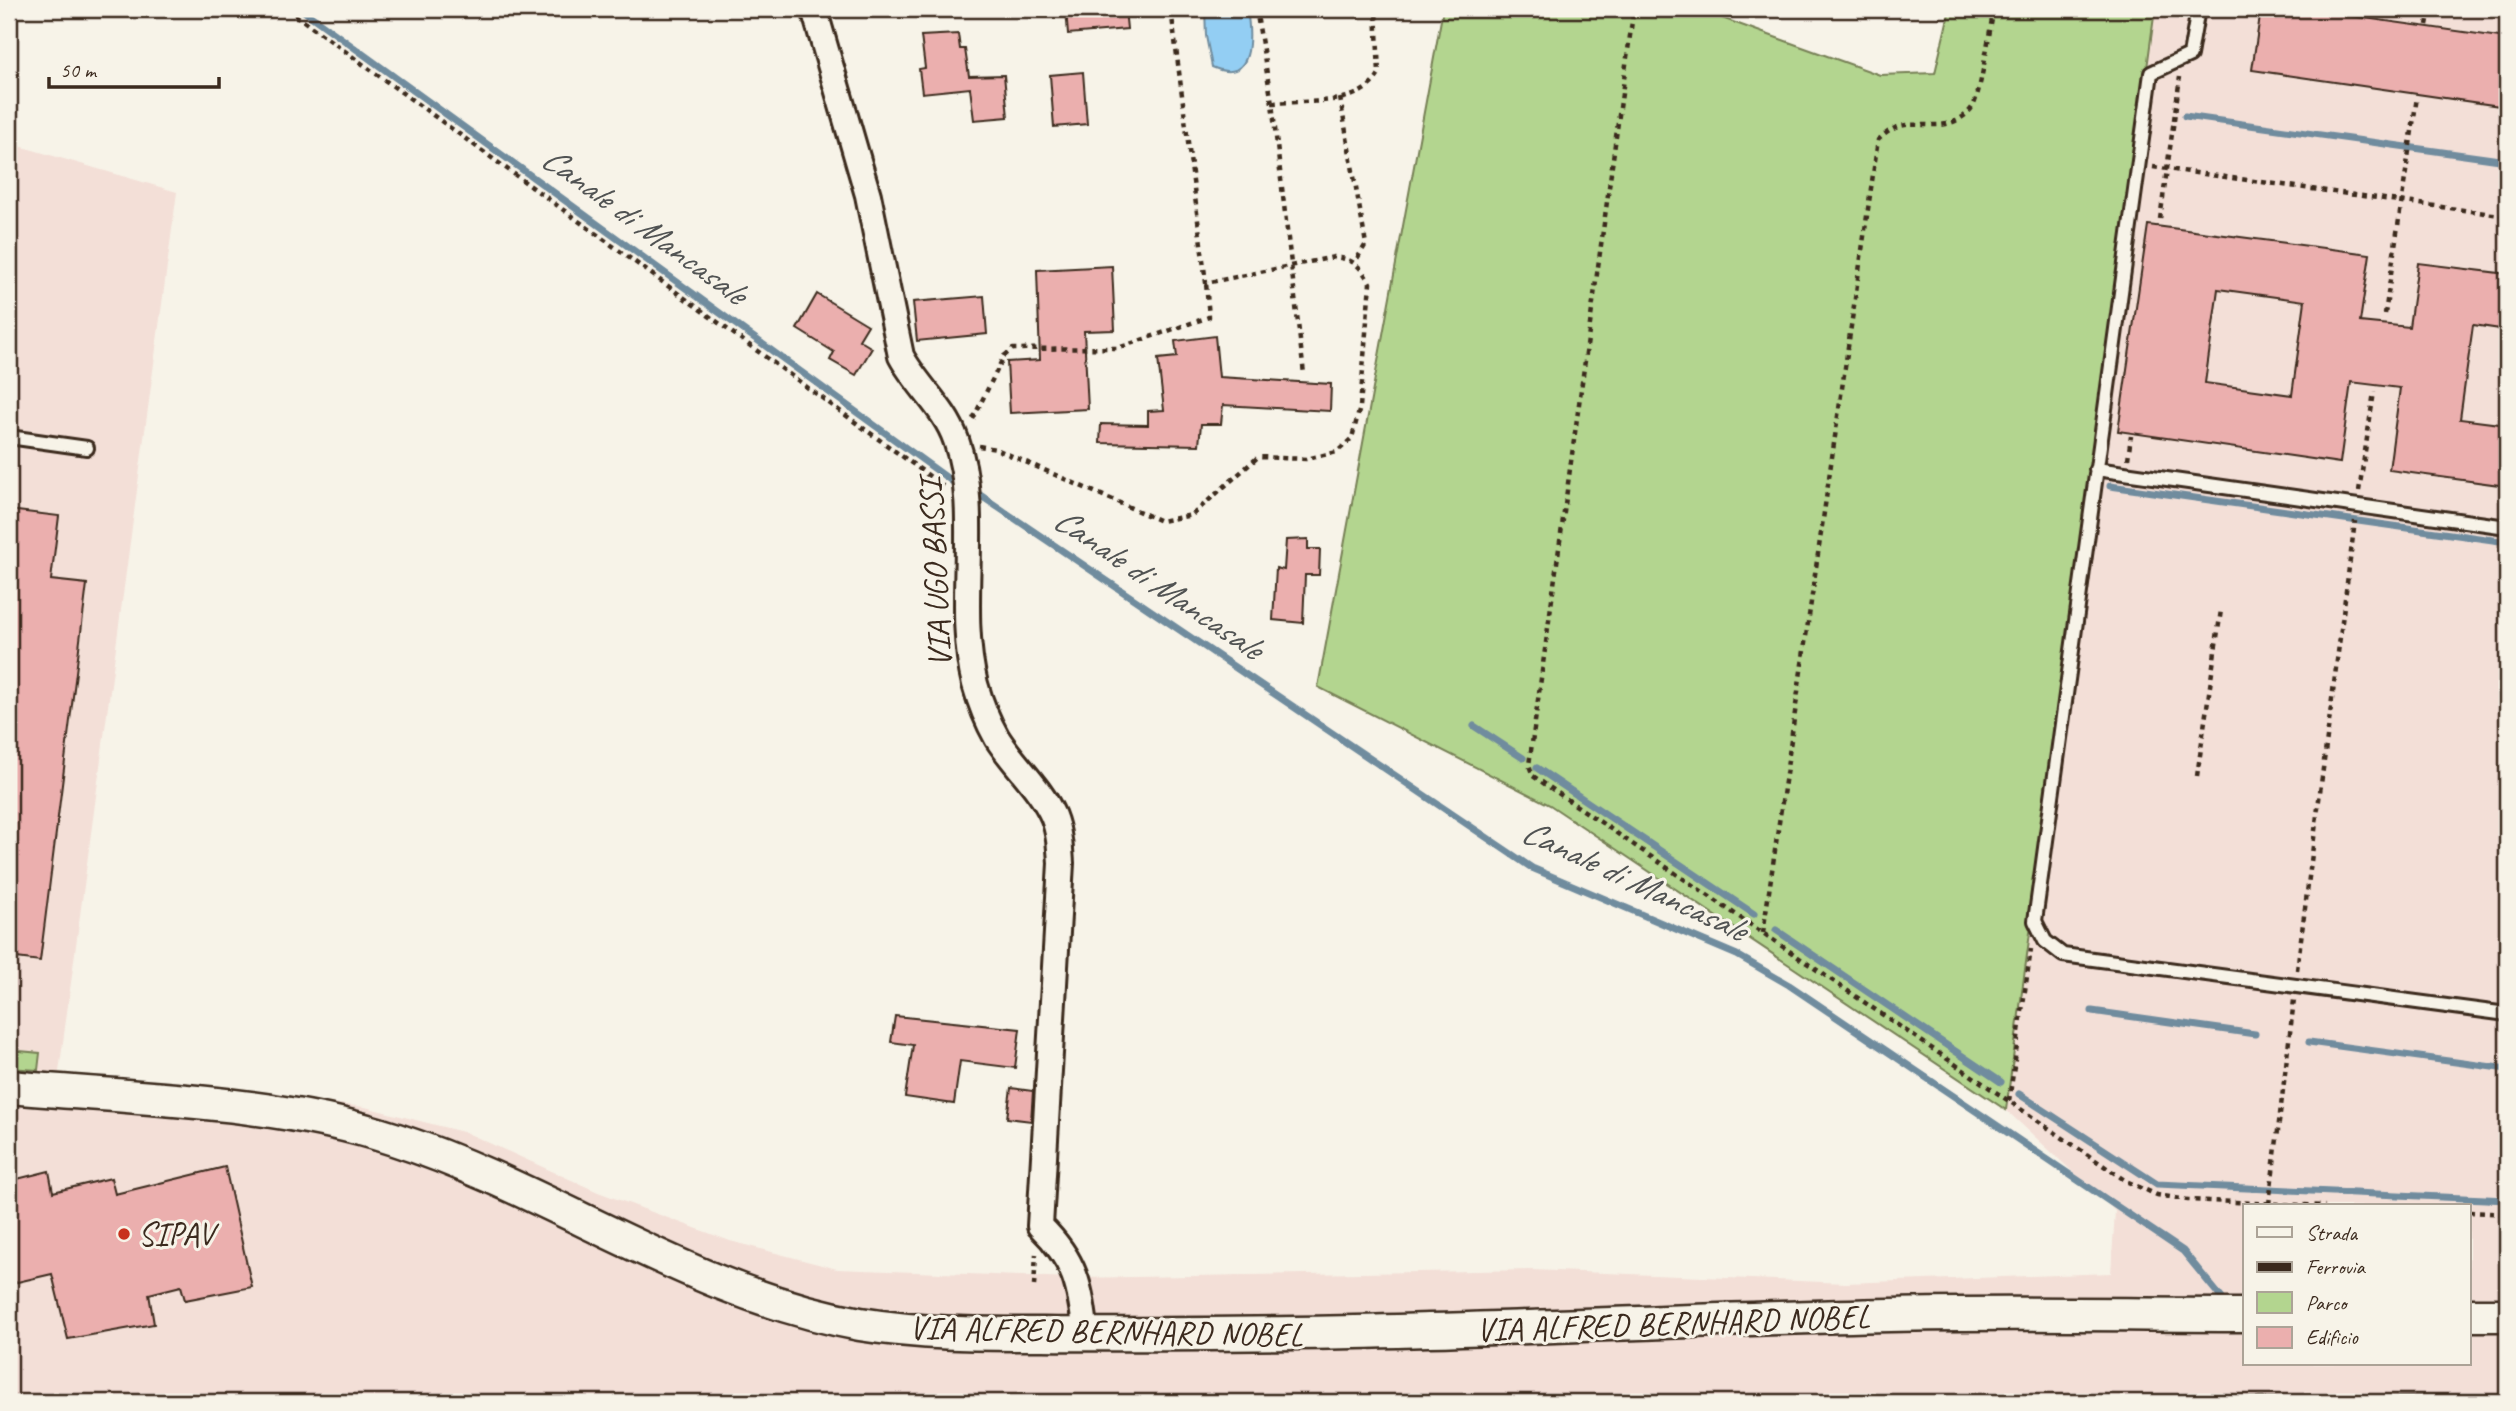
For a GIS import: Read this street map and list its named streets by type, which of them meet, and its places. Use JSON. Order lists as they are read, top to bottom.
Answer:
{
  "streets": {
    "street": ["VIA UGO BASSI", "VIA ALFRED BERNHARD NOBEL"]
  },
  "crossings": [
    ["VIA UGO BASSI", "VIA ALFRED BERNHARD NOBEL"]
  ],
  "water": ["Canale di Mancasale"],
  "places": ["SIPAV"],
  "legend": [
    "Strada",
    "Ferrovia",
    "Parco",
    "Edificio"
  ],
  "scale_bar": "50 m"
}
